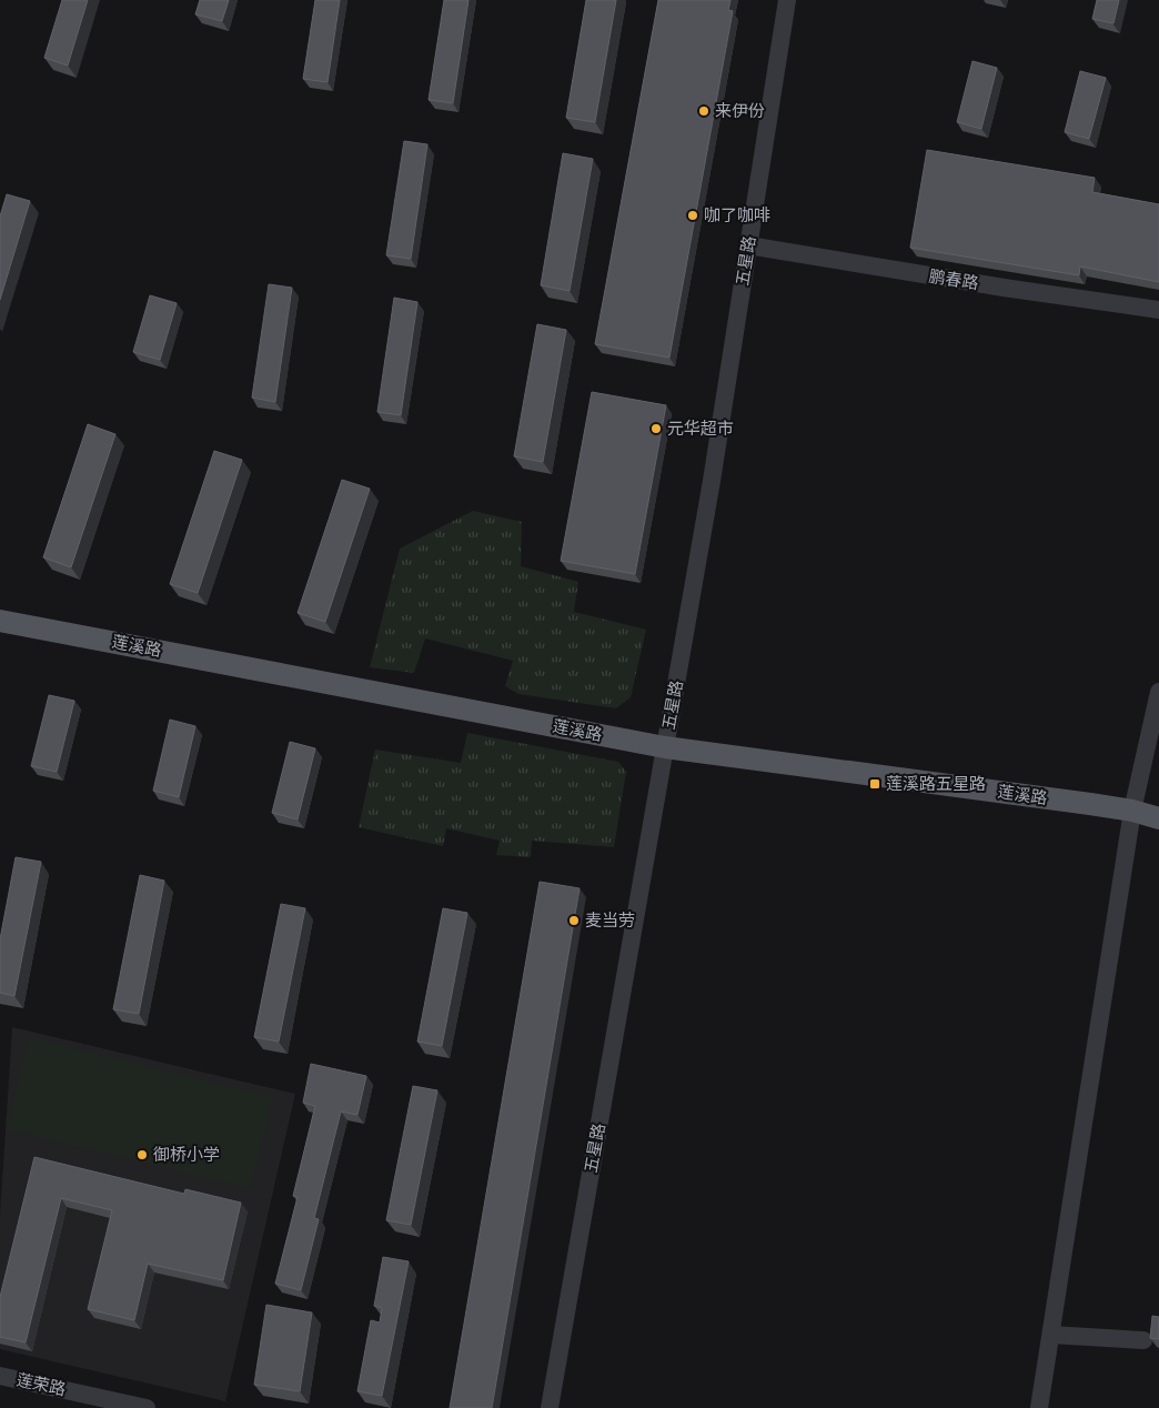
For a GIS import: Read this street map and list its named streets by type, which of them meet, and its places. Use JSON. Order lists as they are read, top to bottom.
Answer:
{
  "streets": {
    "main road": ["莲溪路"],
    "street": ["五星路", "鹏春路", "莲荣路"]
  },
  "crossings": [
    ["五星路", "鹏春路"],
    ["五星路", "莲溪路"]
  ],
  "places": {
    "other": [
      "来伊份",
      "咖了咖啡",
      "元华超市",
      "麦当劳",
      "御桥小学"
    ],
    "transit": ["莲溪路五星路"]
  }
}
